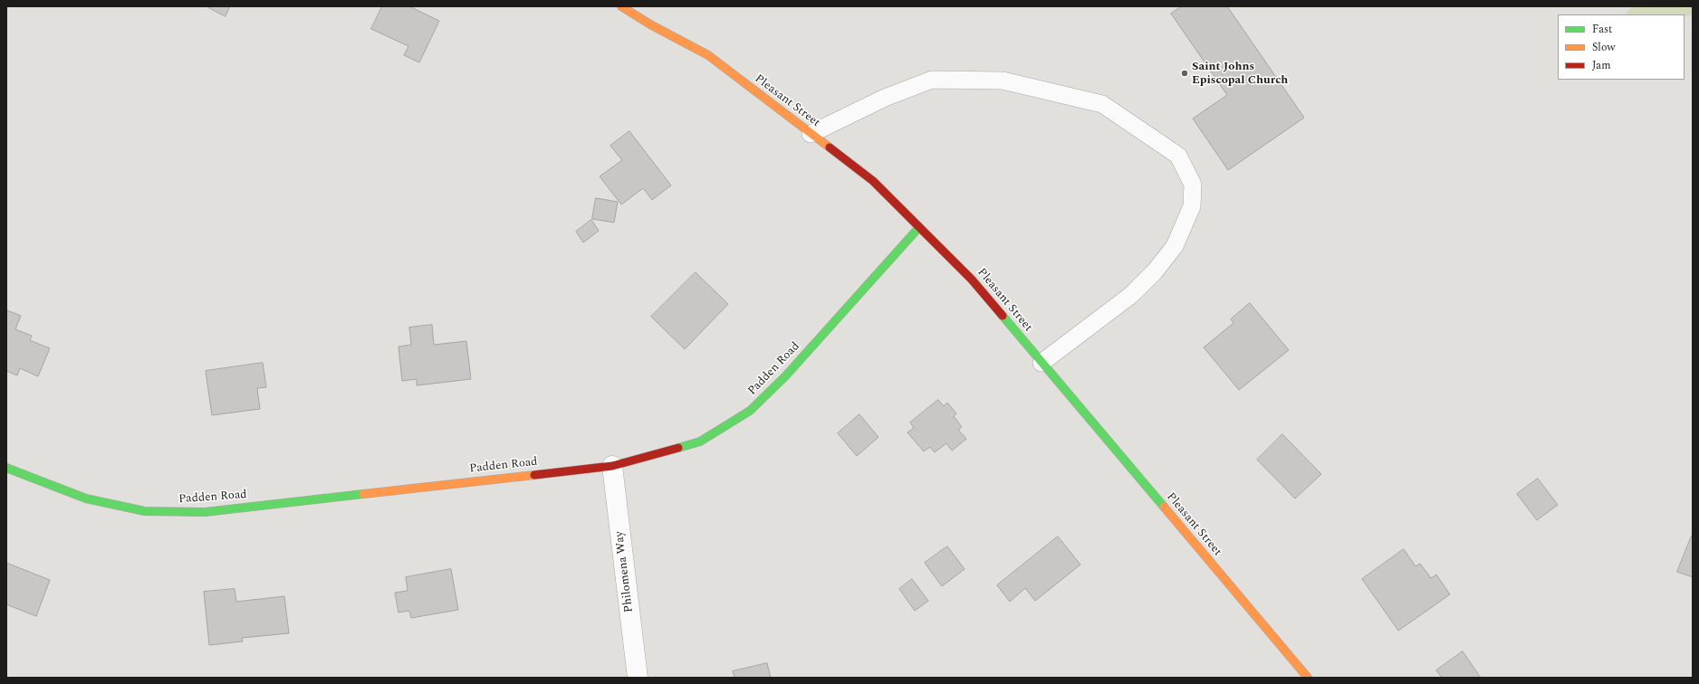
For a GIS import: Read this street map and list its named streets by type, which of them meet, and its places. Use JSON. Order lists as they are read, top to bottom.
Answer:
{
  "streets": {
    "street": ["Pleasant Street", "Padden Road", "Philomena Way"]
  },
  "crossings": [
    ["Pleasant Street", "Padden Road"],
    ["Padden Road", "Philomena Way"]
  ],
  "places": ["Saint Johns Episcopal Church"],
  "legend": ["Fast", "Slow", "Jam"]
}
